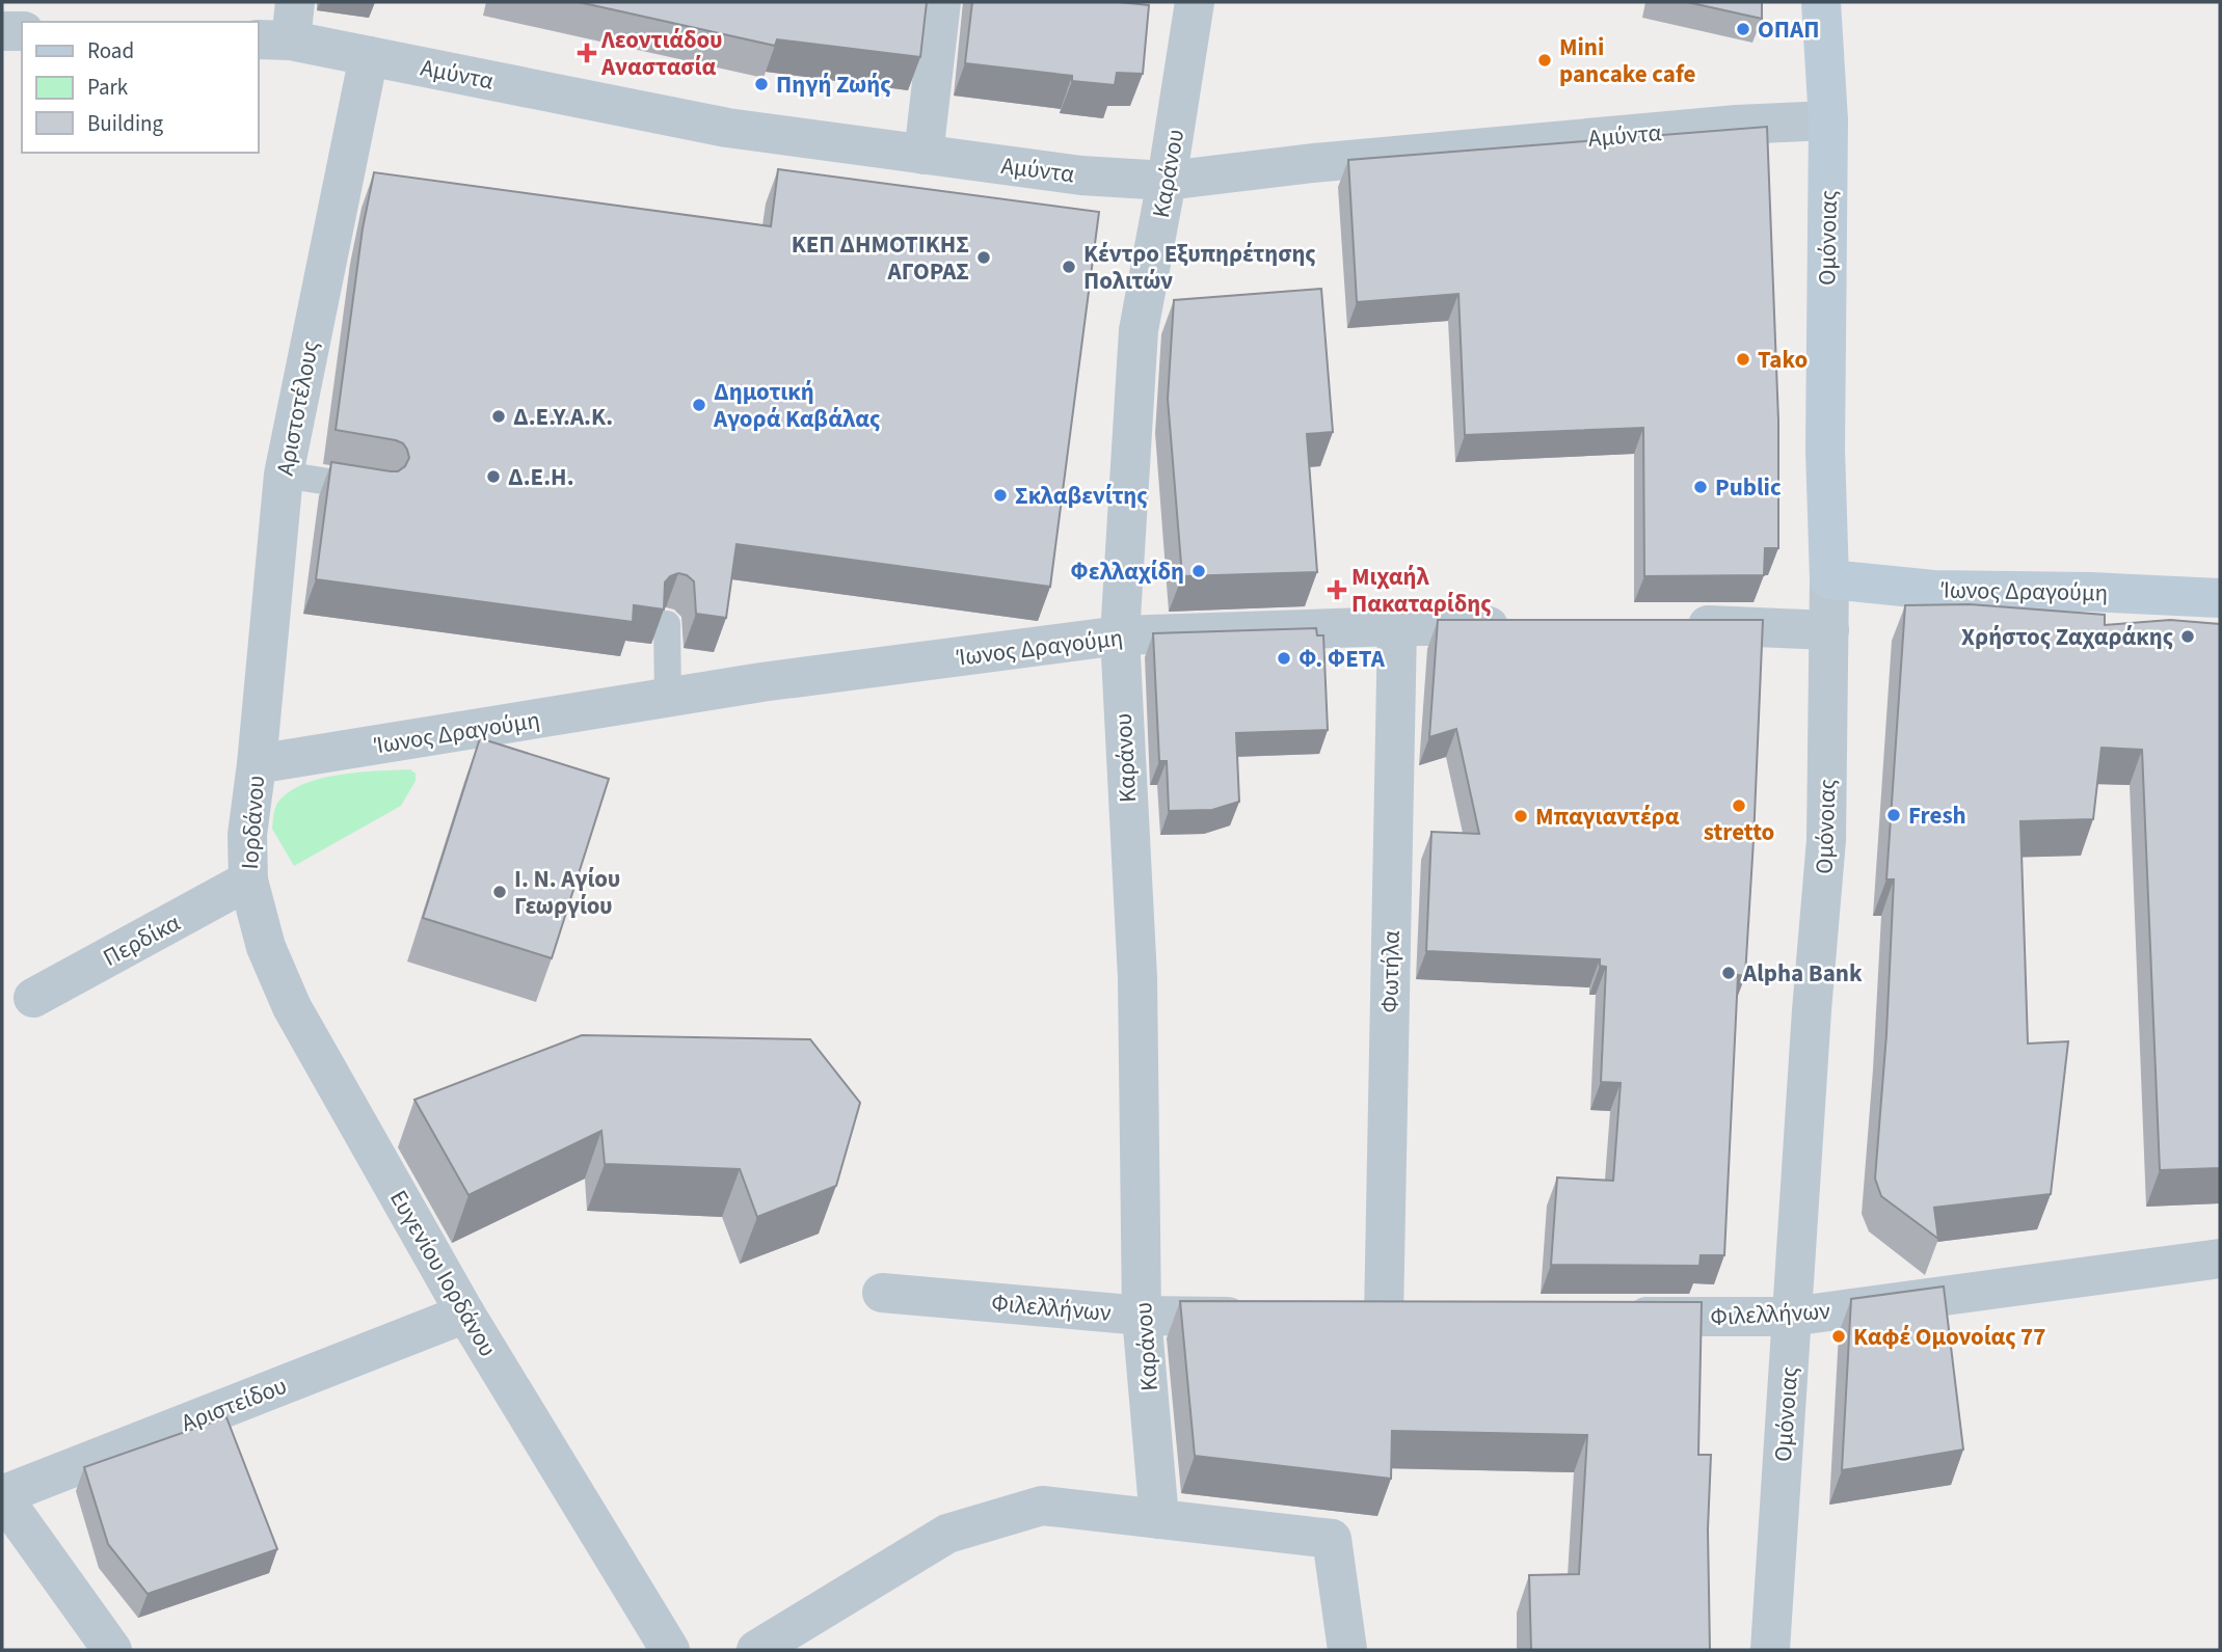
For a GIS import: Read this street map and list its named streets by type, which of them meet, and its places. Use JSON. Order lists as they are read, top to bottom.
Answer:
{
  "streets": {
    "main road": ["Ομόνοιας", "Ίωνος Δραγούμη"],
    "street": [
      "Αμύντα",
      "Καράνου",
      "Αριστοτέλους",
      "Ιορδάνου",
      "Περδίκα",
      "Φωτήλα",
      "Ευγενίου Ιορδάνου",
      "Φιλελλήνων",
      "Αριστείδου"
    ]
  },
  "crossings": [
    ["Αμύντα", "Καράνου"],
    ["Αμύντα", "Ομόνοιας"],
    ["Αμύντα", "Αριστοτέλους"],
    ["Καράνου", "Ίωνος Δραγούμη"],
    ["Καράνου", "Φιλελλήνων"],
    ["Ομόνοιας", "Ίωνος Δραγούμη"],
    ["Ομόνοιας", "Φιλελλήνων"],
    ["Αριστοτέλους", "Ίωνος Δραγούμη"],
    ["Αριστοτέλους", "Ιορδάνου"],
    ["Ίωνος Δραγούμη", "Ιορδάνου"],
    ["Ίωνος Δραγούμη", "Φωτήλα"],
    ["Ιορδάνου", "Περδίκα"],
    ["Ιορδάνου", "Ευγενίου Ιορδάνου"],
    ["Περδίκα", "Ευγενίου Ιορδάνου"],
    ["Ευγενίου Ιορδάνου", "Αριστείδου"]
  ],
  "places": {
    "other": [
      "ΟΠΑΠ",
      "Mini pancake cafe",
      "Πηγή Ζωής",
      "ΚΕΠ ΔΗΜΟΤΙΚΗΣ ΑΓΟΡΑΣ",
      "Κέντρο Εξυπηρέτησης Πολιτών",
      "Tako",
      "Δημοτική Αγορά Καβάλας",
      "Δ.Ε.Υ.Α.Κ.",
      "Δ.Ε.Η.",
      "Public",
      "Σκλαβενίτης",
      "Φελλαχίδη",
      "Χρήστος Ζαχαράκης",
      "Φ. ΦΕΤΑ",
      "stretto",
      "Fresh",
      "Μπαγιαντέρα",
      "Ι. Ν. Αγίου Γεωργίου",
      "Alpha Bank",
      "Καφέ Ομονοίας 77"
    ],
    "health": ["Λεοντιάδου Αναστασία", "Μιχαήλ Πακαταρίδης"]
  },
  "legend": ["Road", "Park", "Building"]
}
